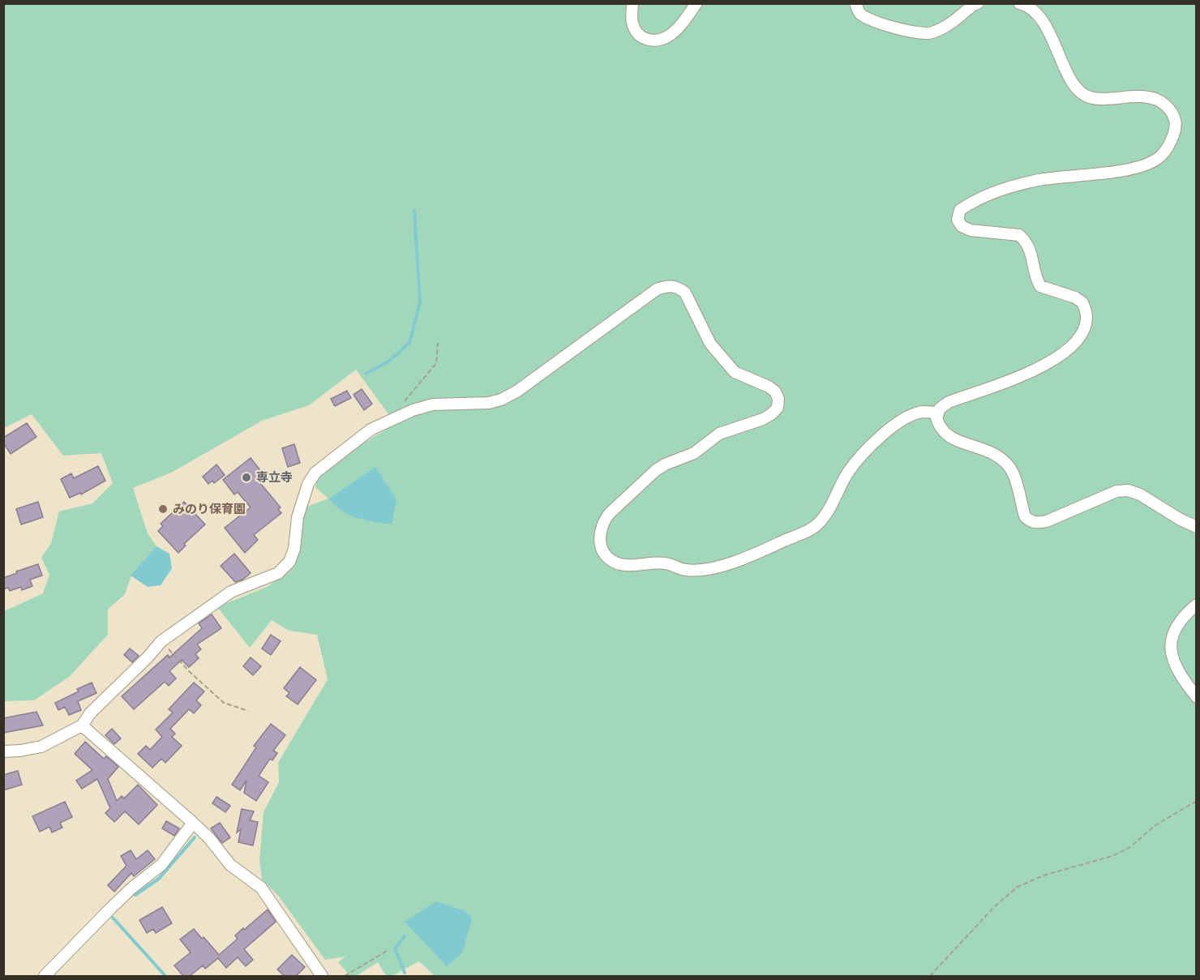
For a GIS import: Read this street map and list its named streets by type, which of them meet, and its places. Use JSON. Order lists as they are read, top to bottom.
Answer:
{
  "places": ["専立寺", "みのり保育園"]
}
